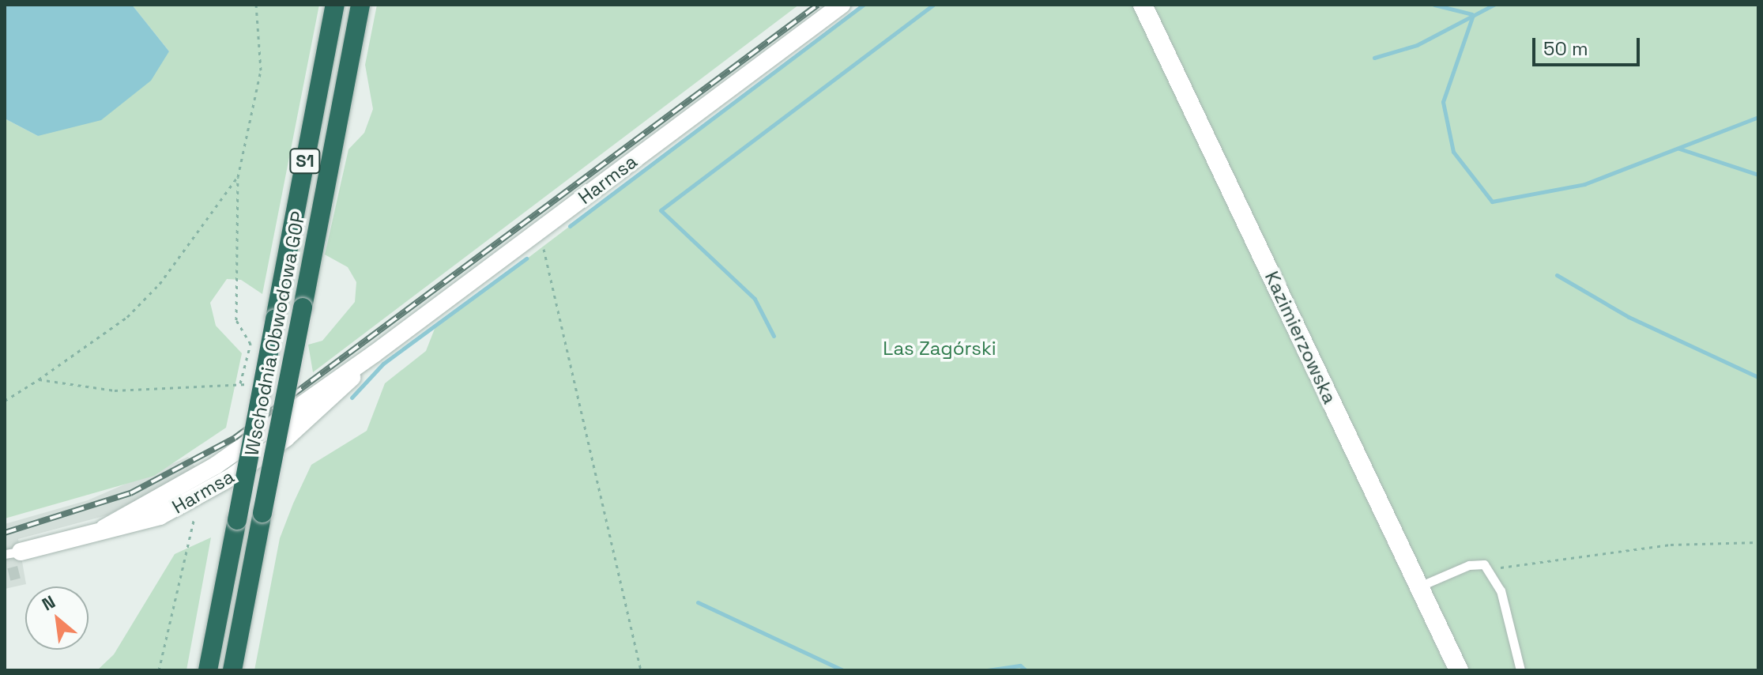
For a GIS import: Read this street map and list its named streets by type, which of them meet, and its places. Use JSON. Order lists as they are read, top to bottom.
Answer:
{
  "streets": {
    "highway": ["S1", "Wschodnia Obwodowa GOP"],
    "street": ["Harmsa", "Kazimierzowska"]
  },
  "parks": ["Las Zagórski"],
  "scale_bar": "50 m",
  "north": "top left"
}
